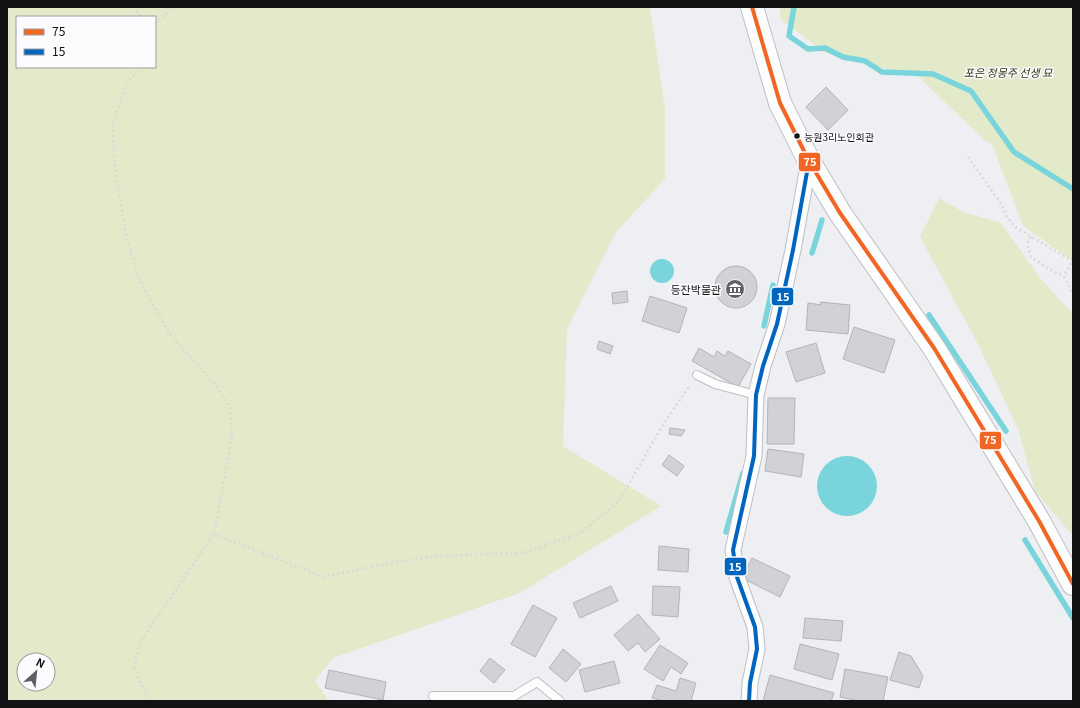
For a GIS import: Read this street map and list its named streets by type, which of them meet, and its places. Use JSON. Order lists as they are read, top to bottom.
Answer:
{
  "parks": ["포은 정몽주 선생 묘"],
  "places": {
    "other": ["능원3리노인회관"],
    "museum": ["등잔박물관"]
  },
  "lines": ["transit line 75", "transit line 15"],
  "legend": ["75", "15"],
  "north": "top right"
}
